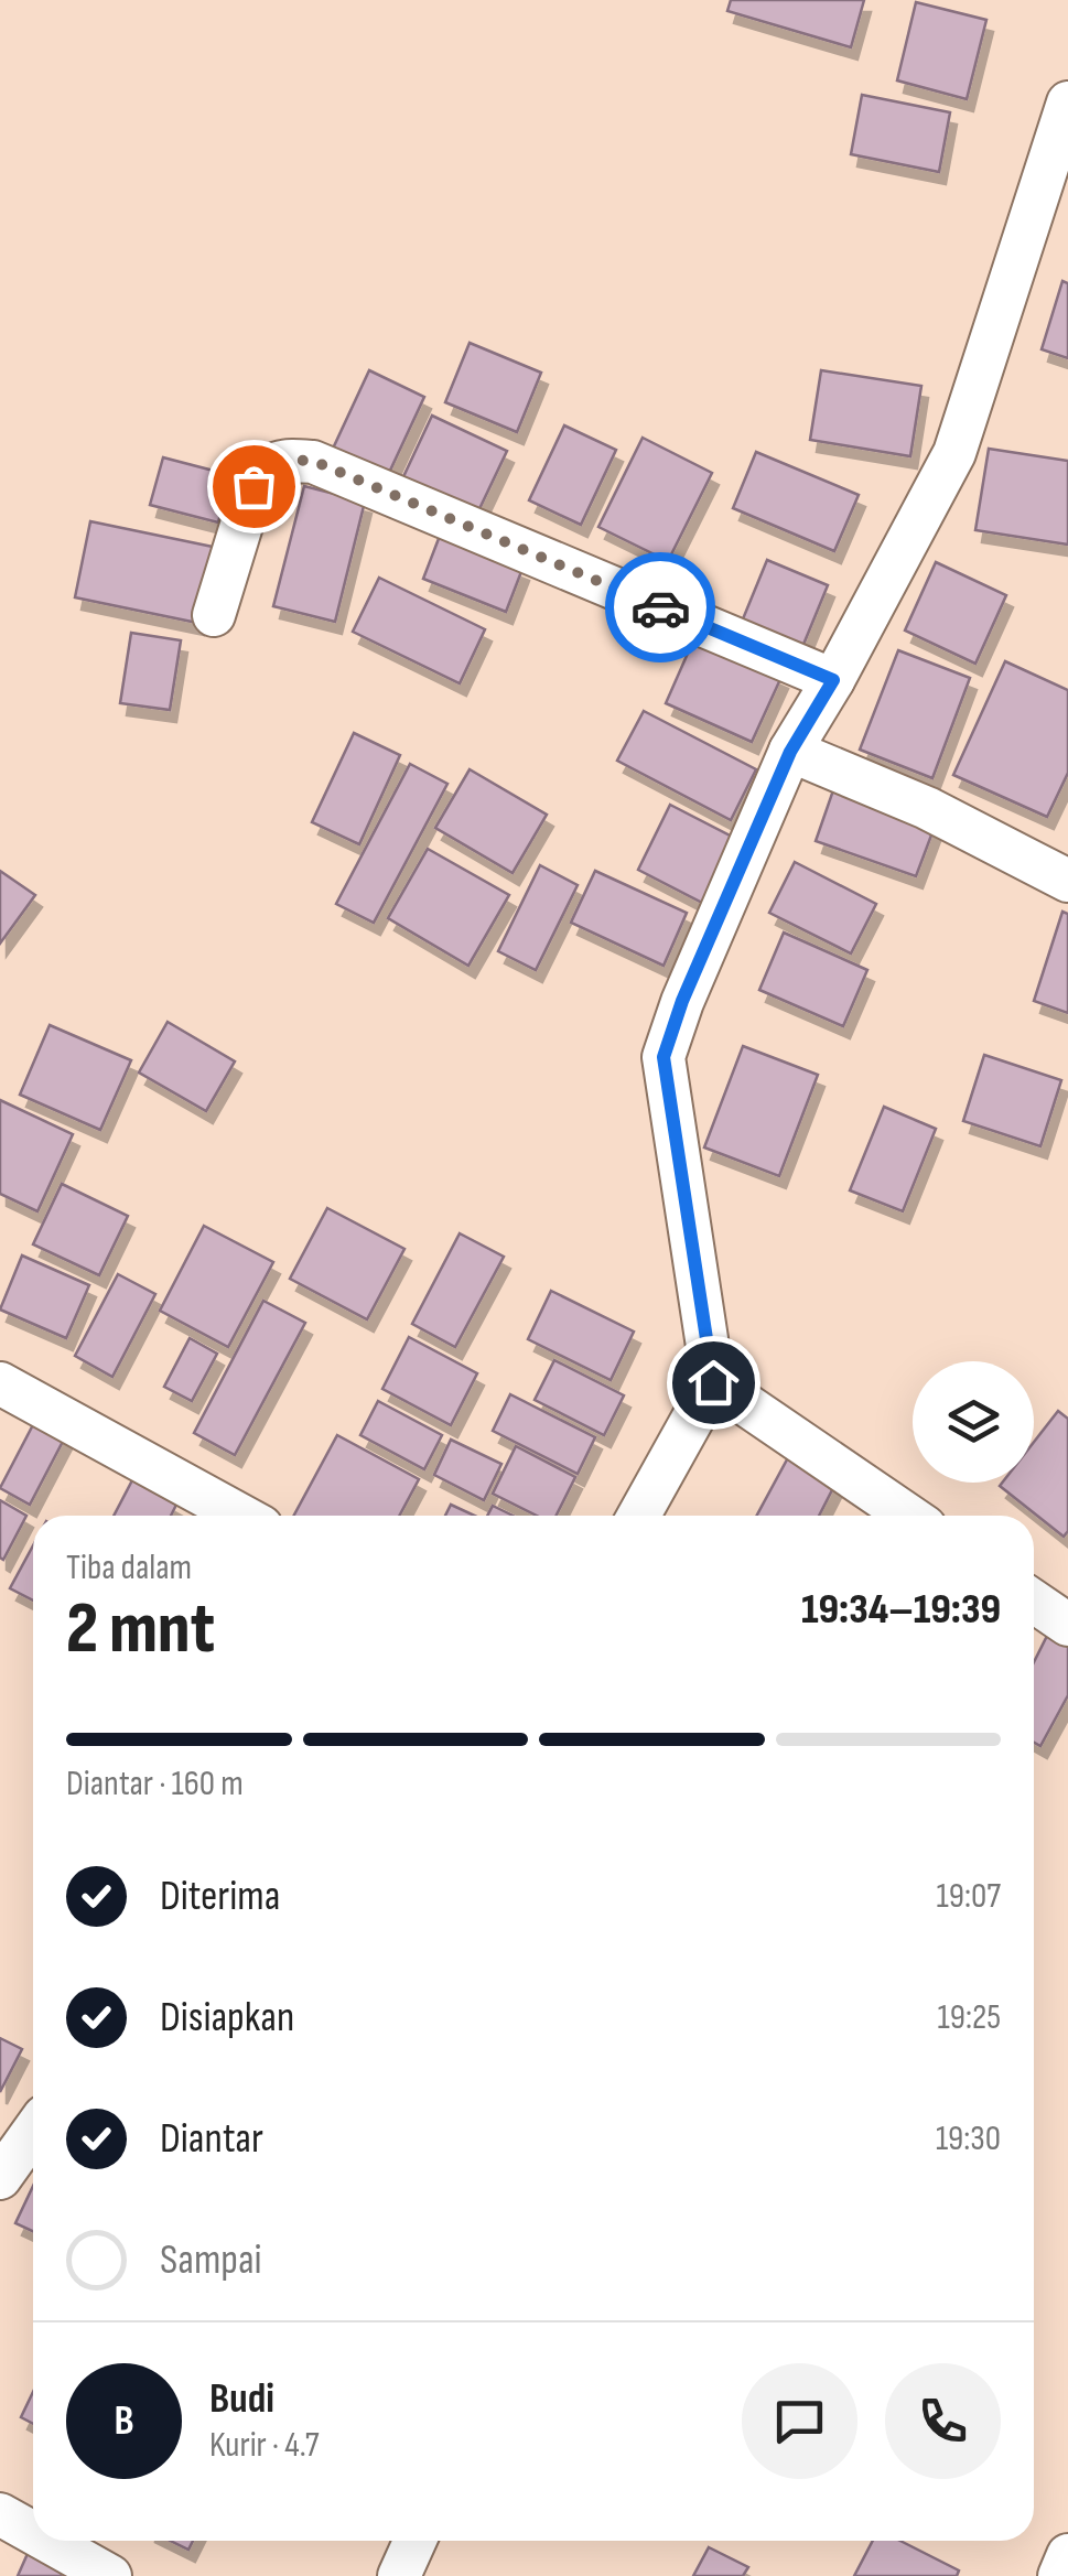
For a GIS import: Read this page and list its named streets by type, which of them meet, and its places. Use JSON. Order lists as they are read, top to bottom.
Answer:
{
  "page": {
    "heading": ["2 mnt", "Tiba dalam", "19:34–19:39"],
    "panel": ["Budi", "Kurir · 4.7"],
    "bar": "Diantar · 160 m",
    "list": [
      ["Diterima", "19:07"],
      ["Disiapkan", "19:25"],
      ["Diantar", "19:30"],
      "Sampai"
    ],
    "round": "B"
  }
}
